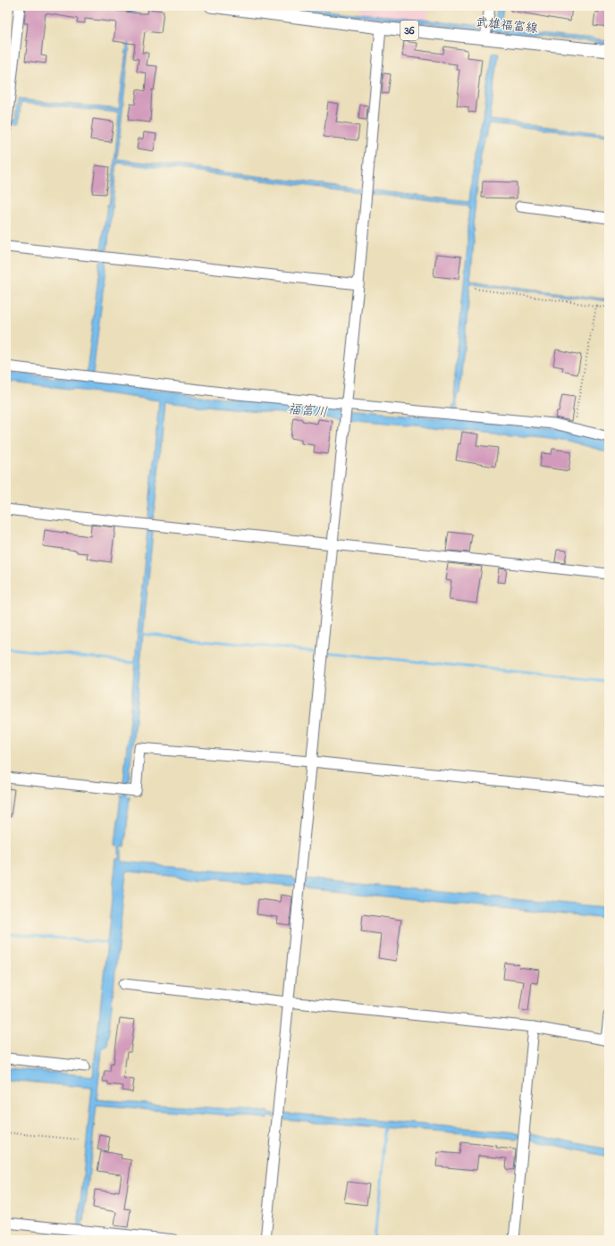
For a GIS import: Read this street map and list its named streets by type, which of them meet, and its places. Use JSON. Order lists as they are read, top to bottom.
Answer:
{
  "streets": {
    "main road": ["武雄福富線", "36"]
  },
  "water": ["福富川"]
}
